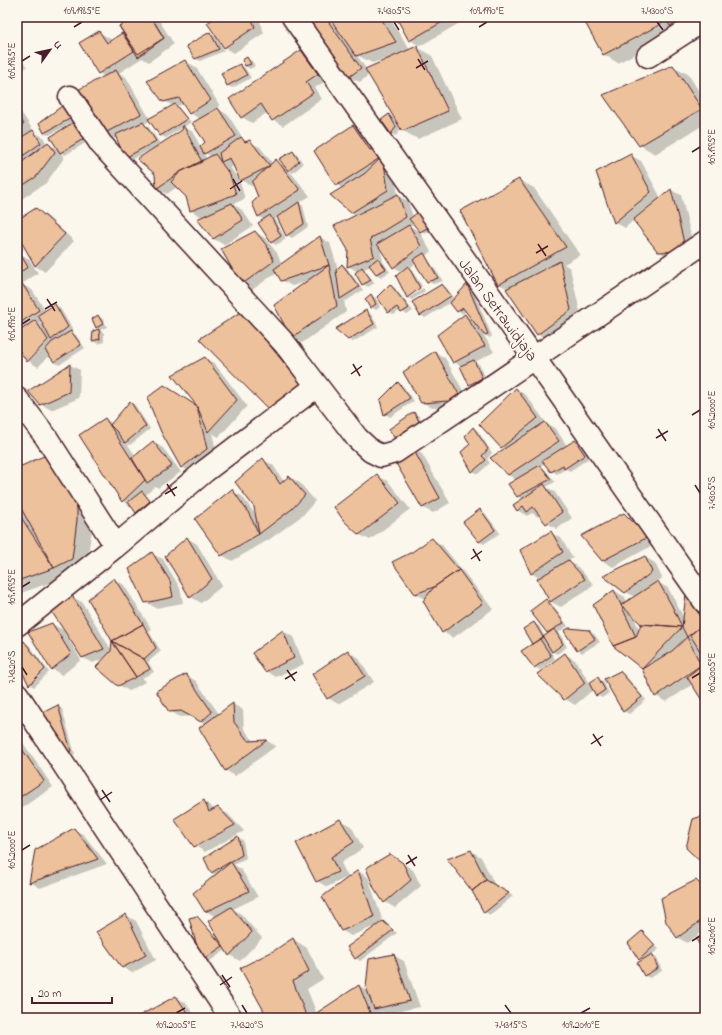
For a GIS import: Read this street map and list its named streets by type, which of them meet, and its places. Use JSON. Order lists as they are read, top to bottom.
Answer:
{
  "streets": {
    "street": ["Jalan Setrawidjaja"]
  },
  "scale_bar": "20 m",
  "north": "top right",
  "coordinates": [
    "109.1985°E",
    "7.4305°S",
    "109.1990°E",
    "7.4300°S",
    "109.1995°E",
    "109.2000°E",
    "7.4320°S",
    "109.2005°E",
    "109.2010°E",
    "7.4315°S"
  ]
}
